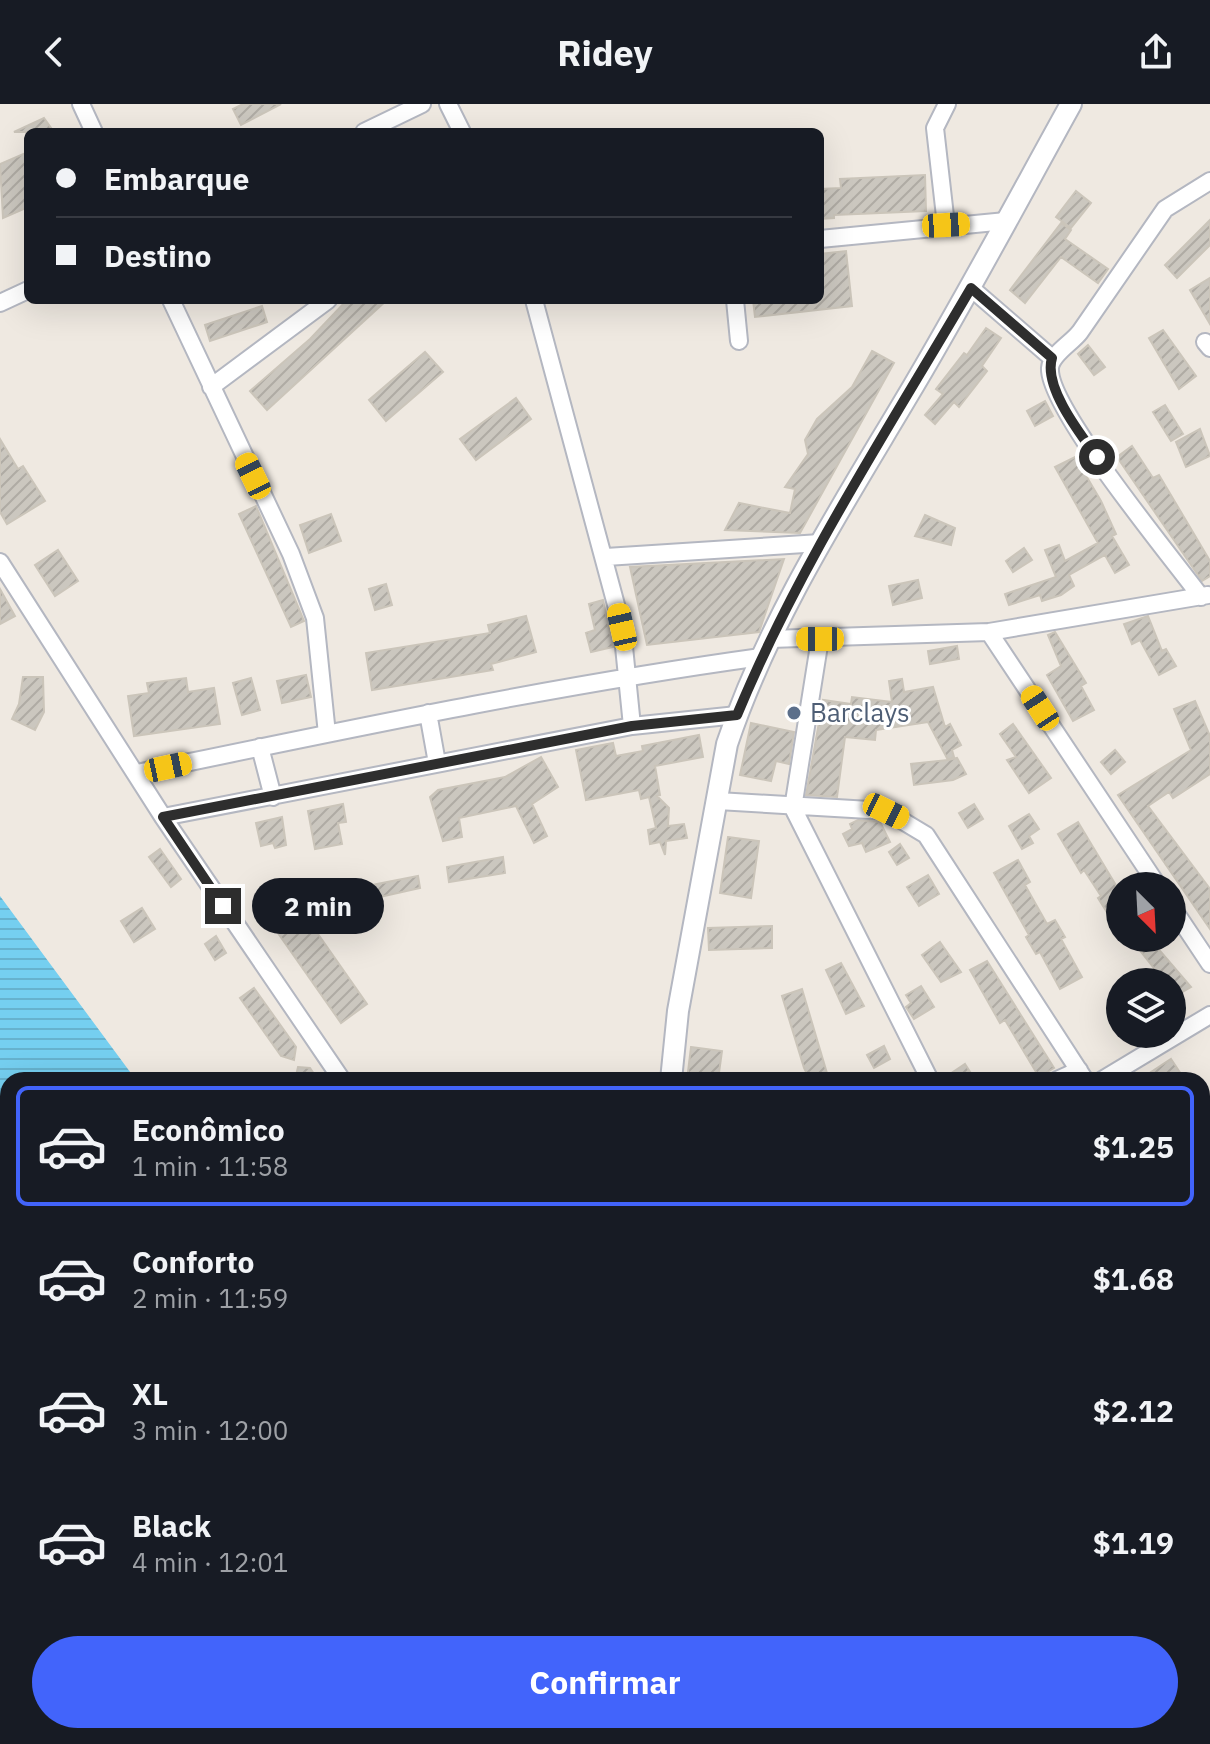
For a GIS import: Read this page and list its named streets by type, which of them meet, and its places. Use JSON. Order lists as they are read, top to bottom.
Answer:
{
  "places": ["Barclays"],
  "north": "bottom right",
  "page": {
    "header": "Ridey",
    "banner": ["Embarque", "Destino"],
    "bubble": "2 min",
    "list": [
      {
        "name": "Econômico",
        "note": "1 min · 11:58",
        "value": "$1.25"
      },
      {
        "name": "Conforto",
        "note": "2 min · 11:59",
        "value": "$1.68"
      },
      {
        "name": "XL",
        "note": "3 min · 12:00",
        "value": "$2.12"
      },
      {
        "name": "Black",
        "note": "4 min · 12:01",
        "value": "$1.19"
      }
    ],
    "buttons": "Confirmar"
  }
}
